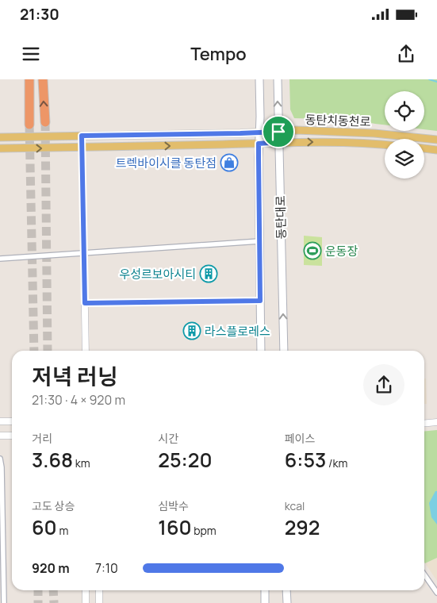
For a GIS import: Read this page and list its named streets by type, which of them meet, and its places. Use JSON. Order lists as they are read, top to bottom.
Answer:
{
  "streets": {
    "main road": ["동탄치동천로", "동탄대로"]
  },
  "crossings": [
    ["동탄치동천로", "동탄대로"]
  ],
  "places": {
    "shop": ["트렉바이시클 동탄점"],
    "sports": ["운동장"],
    "building": ["우성르보아시티", "라스플로레스"]
  },
  "page": {
    "status": "21:30",
    "header": "Tempo",
    "heading": ["저녁 러닝", "21:30 · 4 × 920 m"],
    "stats": [
      ["거리", "3.68 km"],
      ["시간", "25:20"],
      ["페이스", "6:53 /km"],
      ["고도 상승", "60 m"],
      ["심박수", "160 bpm"],
      ["kcal", "292"]
    ],
    "list": [
      {
        "name": "920 m",
        "note": "7:10"
      }
    ]
  }
}
